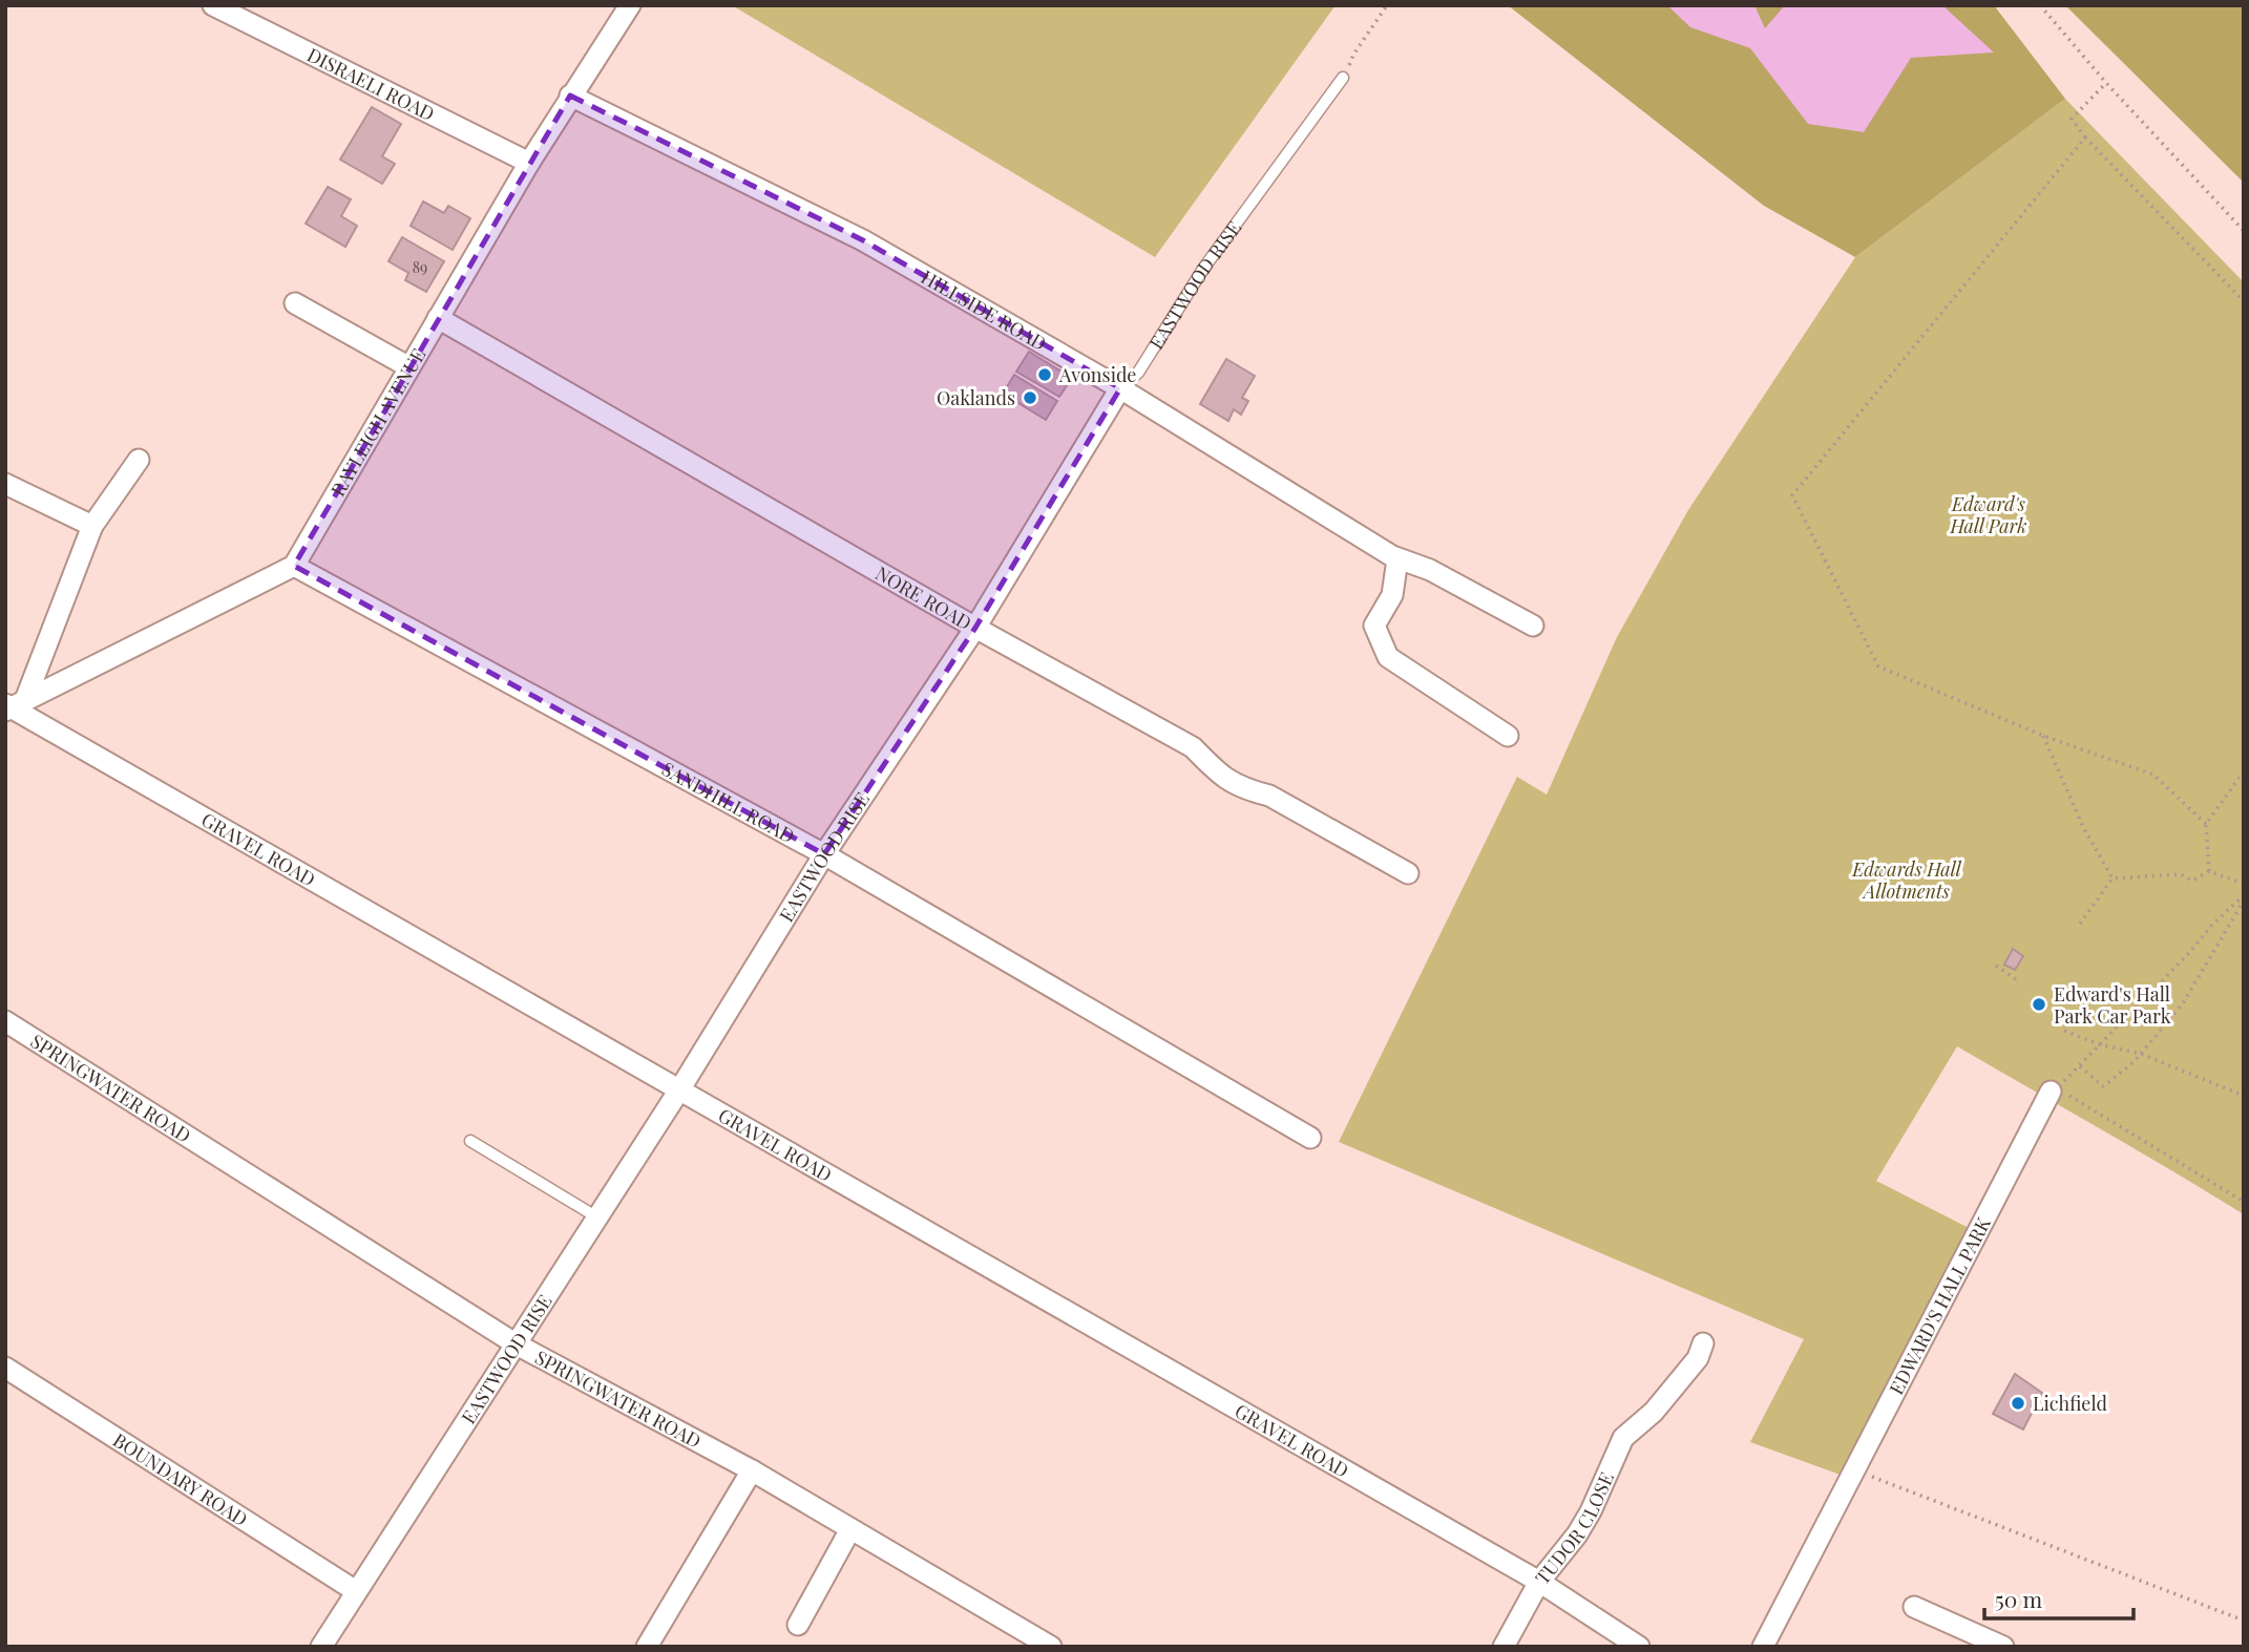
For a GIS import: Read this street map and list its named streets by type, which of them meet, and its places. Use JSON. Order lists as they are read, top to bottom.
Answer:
{
  "streets": {
    "street": [
      "DISRAELI ROAD",
      "EASTWOOD RISE",
      "HILLSIDE ROAD",
      "RAYLEIGH AVENUE",
      "NORE ROAD",
      "SANDHILL ROAD",
      "GRAVEL ROAD",
      "SPRINGWATER ROAD",
      "EDWARD'S HALL PARK",
      "BOUNDARY ROAD",
      "TUDOR CLOSE"
    ]
  },
  "crossings": [
    ["DISRAELI ROAD", "RAYLEIGH AVENUE"],
    ["EASTWOOD RISE", "HILLSIDE ROAD"],
    ["EASTWOOD RISE", "NORE ROAD"],
    ["EASTWOOD RISE", "SANDHILL ROAD"],
    ["EASTWOOD RISE", "GRAVEL ROAD"],
    ["EASTWOOD RISE", "SPRINGWATER ROAD"],
    ["EASTWOOD RISE", "BOUNDARY ROAD"],
    ["HILLSIDE ROAD", "RAYLEIGH AVENUE"],
    ["RAYLEIGH AVENUE", "NORE ROAD"],
    ["RAYLEIGH AVENUE", "SANDHILL ROAD"],
    ["GRAVEL ROAD", "TUDOR CLOSE"]
  ],
  "parks": ["Edward's Hall Park", "Edwards Hall Allotments"],
  "places": [
    "Avonside",
    "Oaklands",
    "Edward's Hall Park Car Park",
    "Lichfield"
  ],
  "house_numbers": ["89"],
  "scale_bar": "50 m"
}
